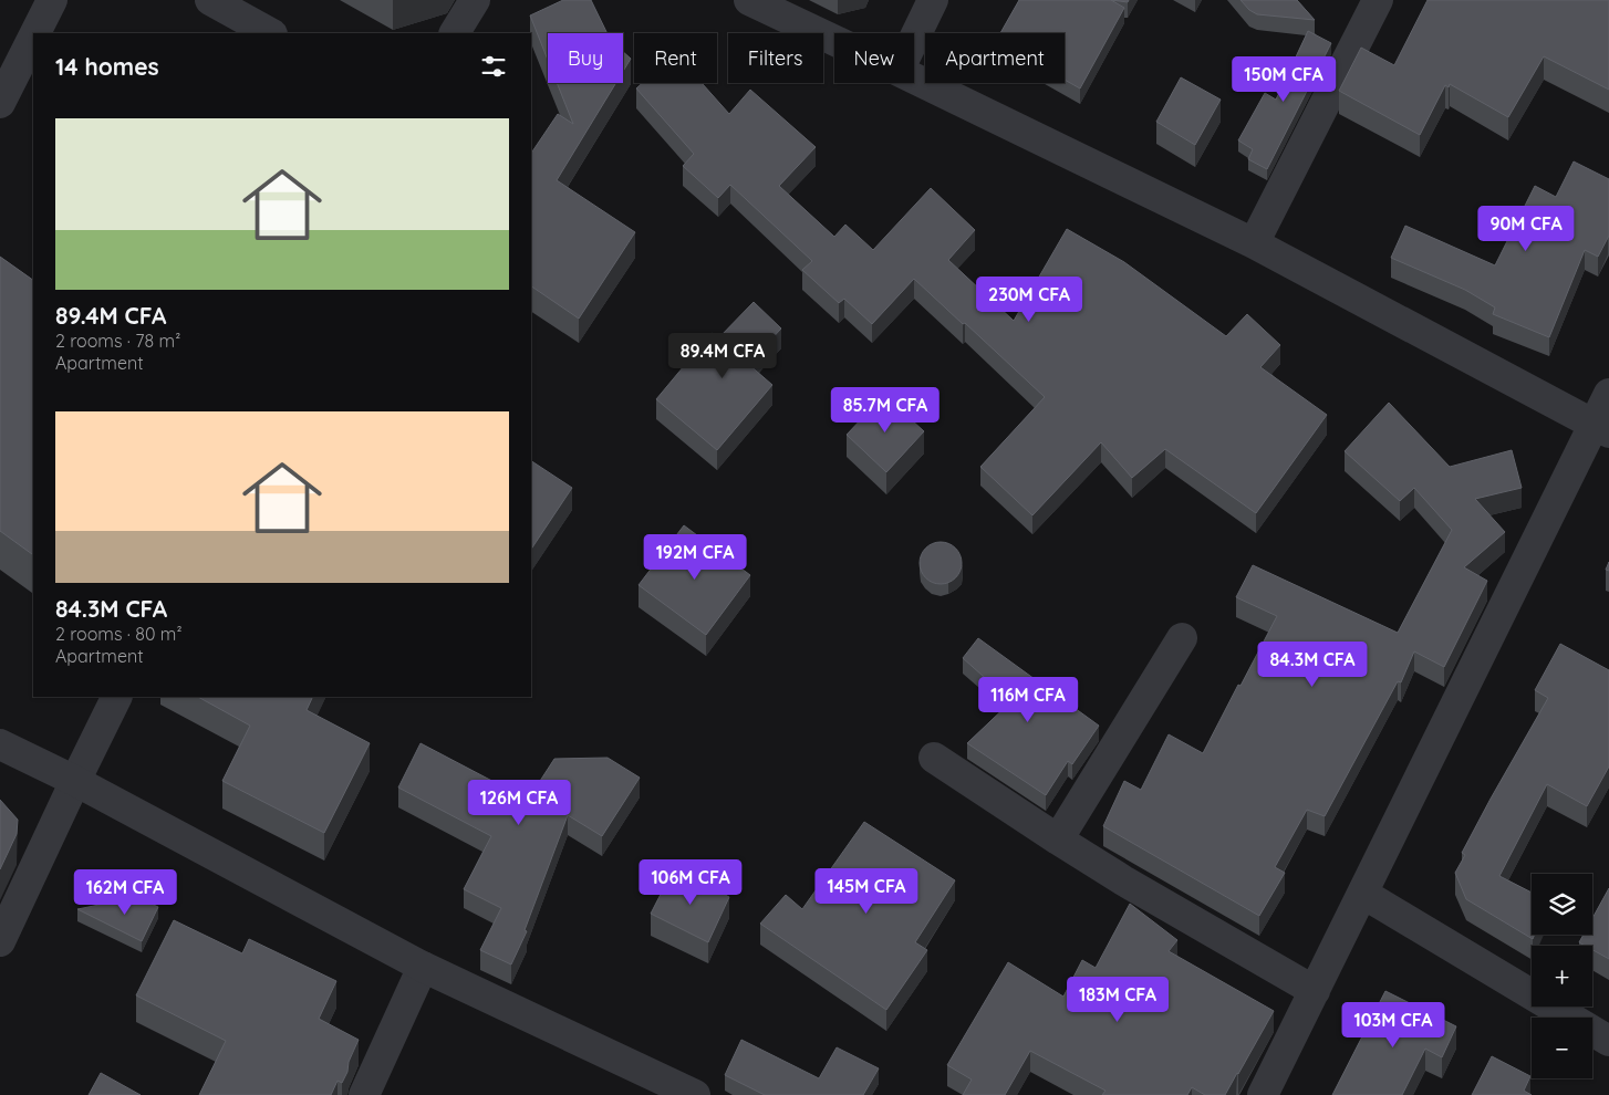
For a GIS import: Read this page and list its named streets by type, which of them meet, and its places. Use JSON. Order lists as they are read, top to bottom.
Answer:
{
  "page": {
    "chip": [
      "Buy",
      "Rent",
      "Filters",
      "New",
      "Apartment"
    ],
    "heading": "14 homes",
    "price": [
      "150M CFA",
      "90M CFA",
      "230M CFA",
      "89.4M CFA",
      "85.7M CFA",
      "192M CFA",
      "84.3M CFA",
      "116M CFA",
      "126M CFA",
      "106M CFA",
      "145M CFA",
      "162M CFA",
      "183M CFA",
      "103M CFA"
    ],
    "list": [
      {
        "name": "89.4M CFA",
        "note": "2 rooms · 78 m² · Apartment"
      },
      {
        "name": "84.3M CFA",
        "note": "2 rooms · 80 m² · Apartment"
      }
    ],
    "map_buttons": ["+", "−"]
  }
}
